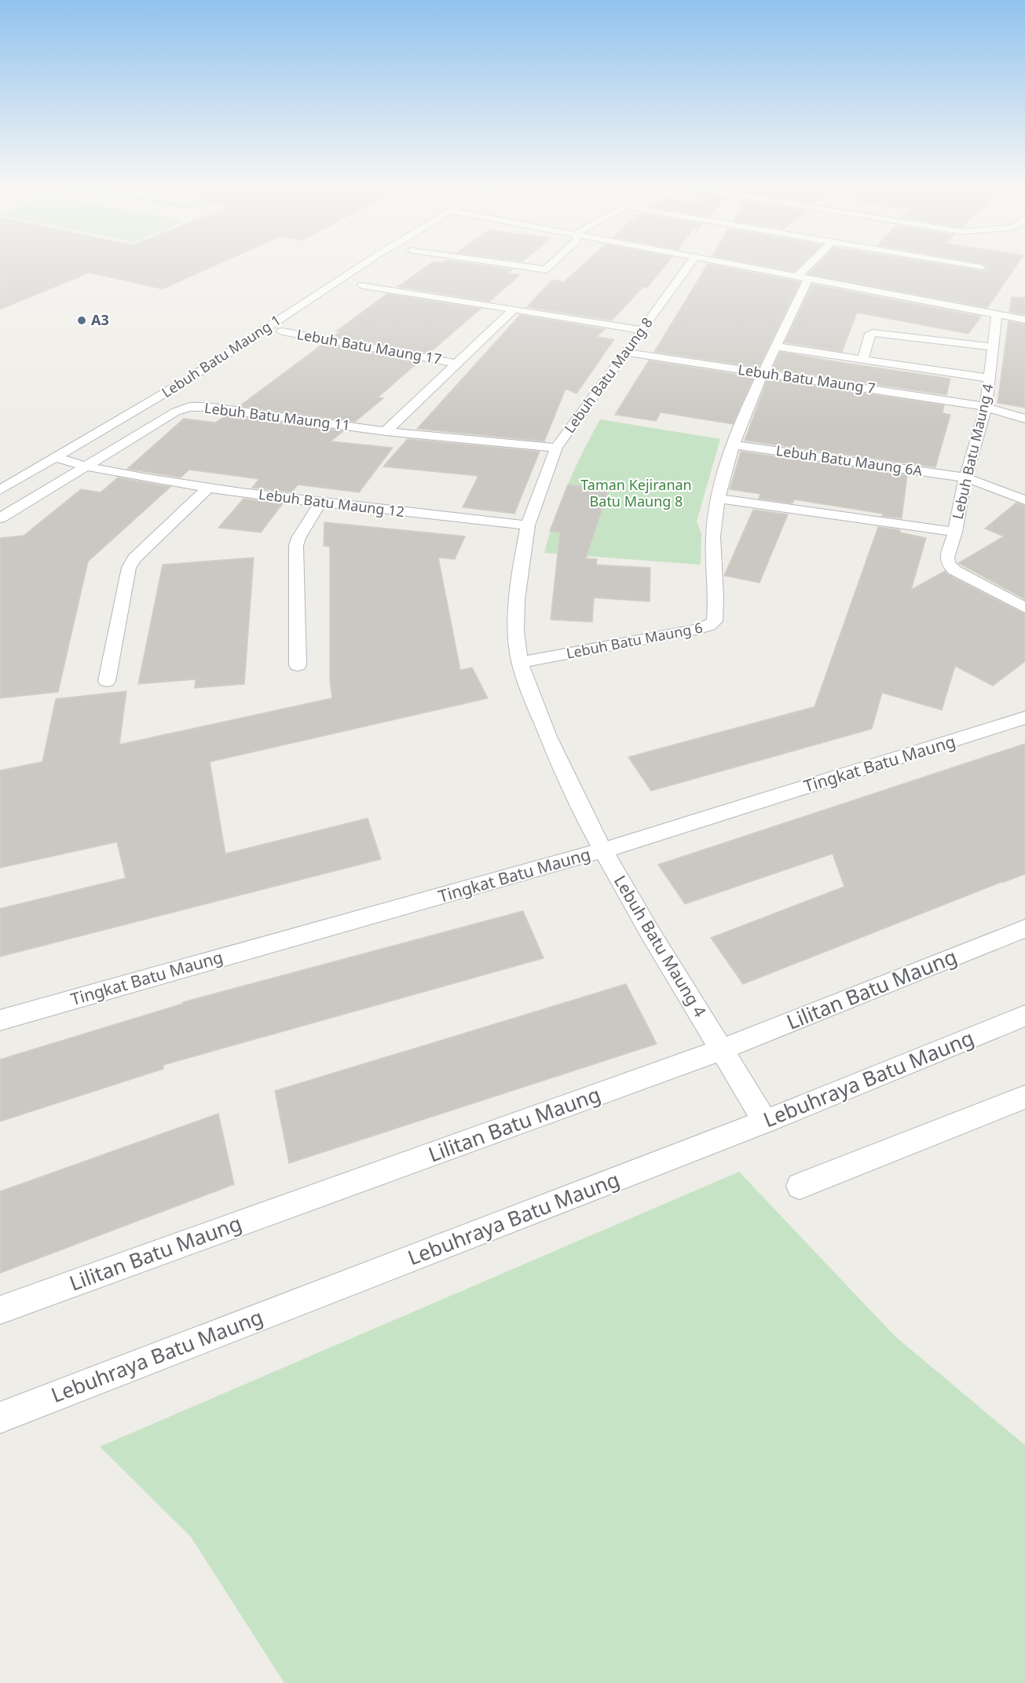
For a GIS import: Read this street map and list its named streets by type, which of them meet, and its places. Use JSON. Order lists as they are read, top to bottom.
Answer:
{
  "streets": {
    "street": [
      "Lebuh Batu Maung 17",
      "Lebuh Batu Maung 1",
      "Lebuh Batu Maung 8",
      "Lebuh Batu Maung 7",
      "Lebuh Batu Maung 11",
      "Lebuh Batu Maung 4",
      "Lebuh Batu Maung 6A",
      "Lebuh Batu Maung 12",
      "Lebuh Batu Maung 6",
      "Tingkat Batu Maung",
      "Lilitan Batu Maung",
      "Lebuhraya Batu Maung"
    ]
  },
  "crossings": [
    ["Lebuh Batu Maung 1", "Lebuh Batu Maung 12"],
    ["Lebuh Batu Maung 8", "Lebuh Batu Maung 7"],
    ["Lebuh Batu Maung 8", "Lebuh Batu Maung 11"],
    ["Lebuh Batu Maung 7", "Lebuh Batu Maung 4"],
    ["Lebuh Batu Maung 7", "Lebuh Batu Maung 6"],
    ["Lebuh Batu Maung 11", "Lebuh Batu Maung 12"],
    ["Lebuh Batu Maung 4", "Lebuh Batu Maung 6A"],
    ["Lebuh Batu Maung 4", "Lebuh Batu Maung 6"],
    ["Lebuh Batu Maung 4", "Tingkat Batu Maung"],
    ["Lebuh Batu Maung 4", "Lilitan Batu Maung"],
    ["Lebuh Batu Maung 4", "Lebuhraya Batu Maung"],
    ["Lebuh Batu Maung 6A", "Lebuh Batu Maung 6"]
  ],
  "parks": ["Taman Kejiranan Batu Maung 8"],
  "places": ["A3"]
}
